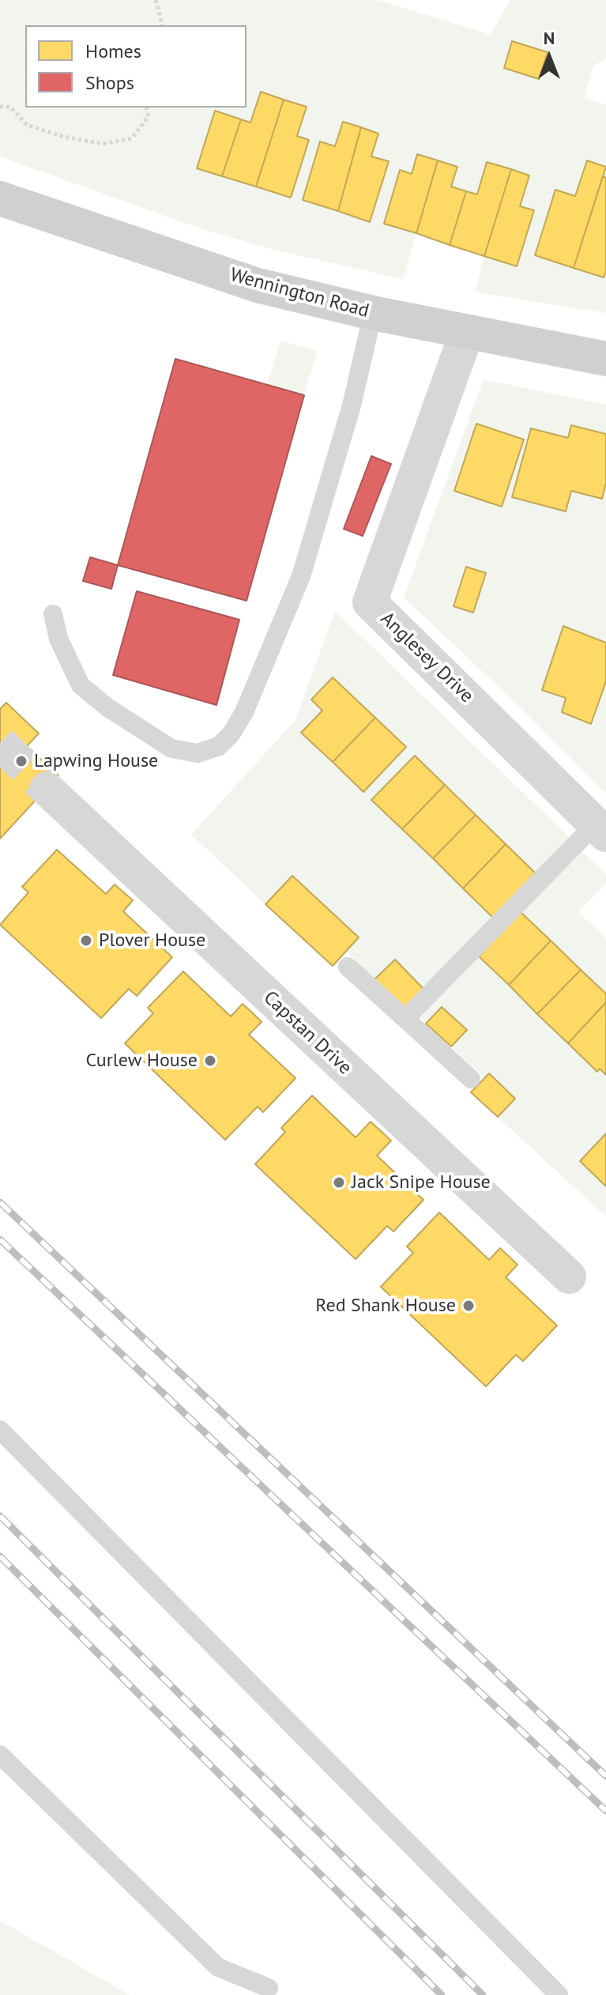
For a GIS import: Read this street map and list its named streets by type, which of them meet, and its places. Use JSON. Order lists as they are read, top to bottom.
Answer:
{
  "streets": {
    "main road": ["Wennington Road"],
    "street": ["Anglesey Drive", "Capstan Drive"]
  },
  "crossings": [
    ["Wennington Road", "Anglesey Drive"]
  ],
  "places": [
    "Lapwing House",
    "Plover House",
    "Curlew House",
    "Jack Snipe House",
    "Red Shank House"
  ],
  "legend": ["Homes", "Shops"],
  "north": "top"
}
